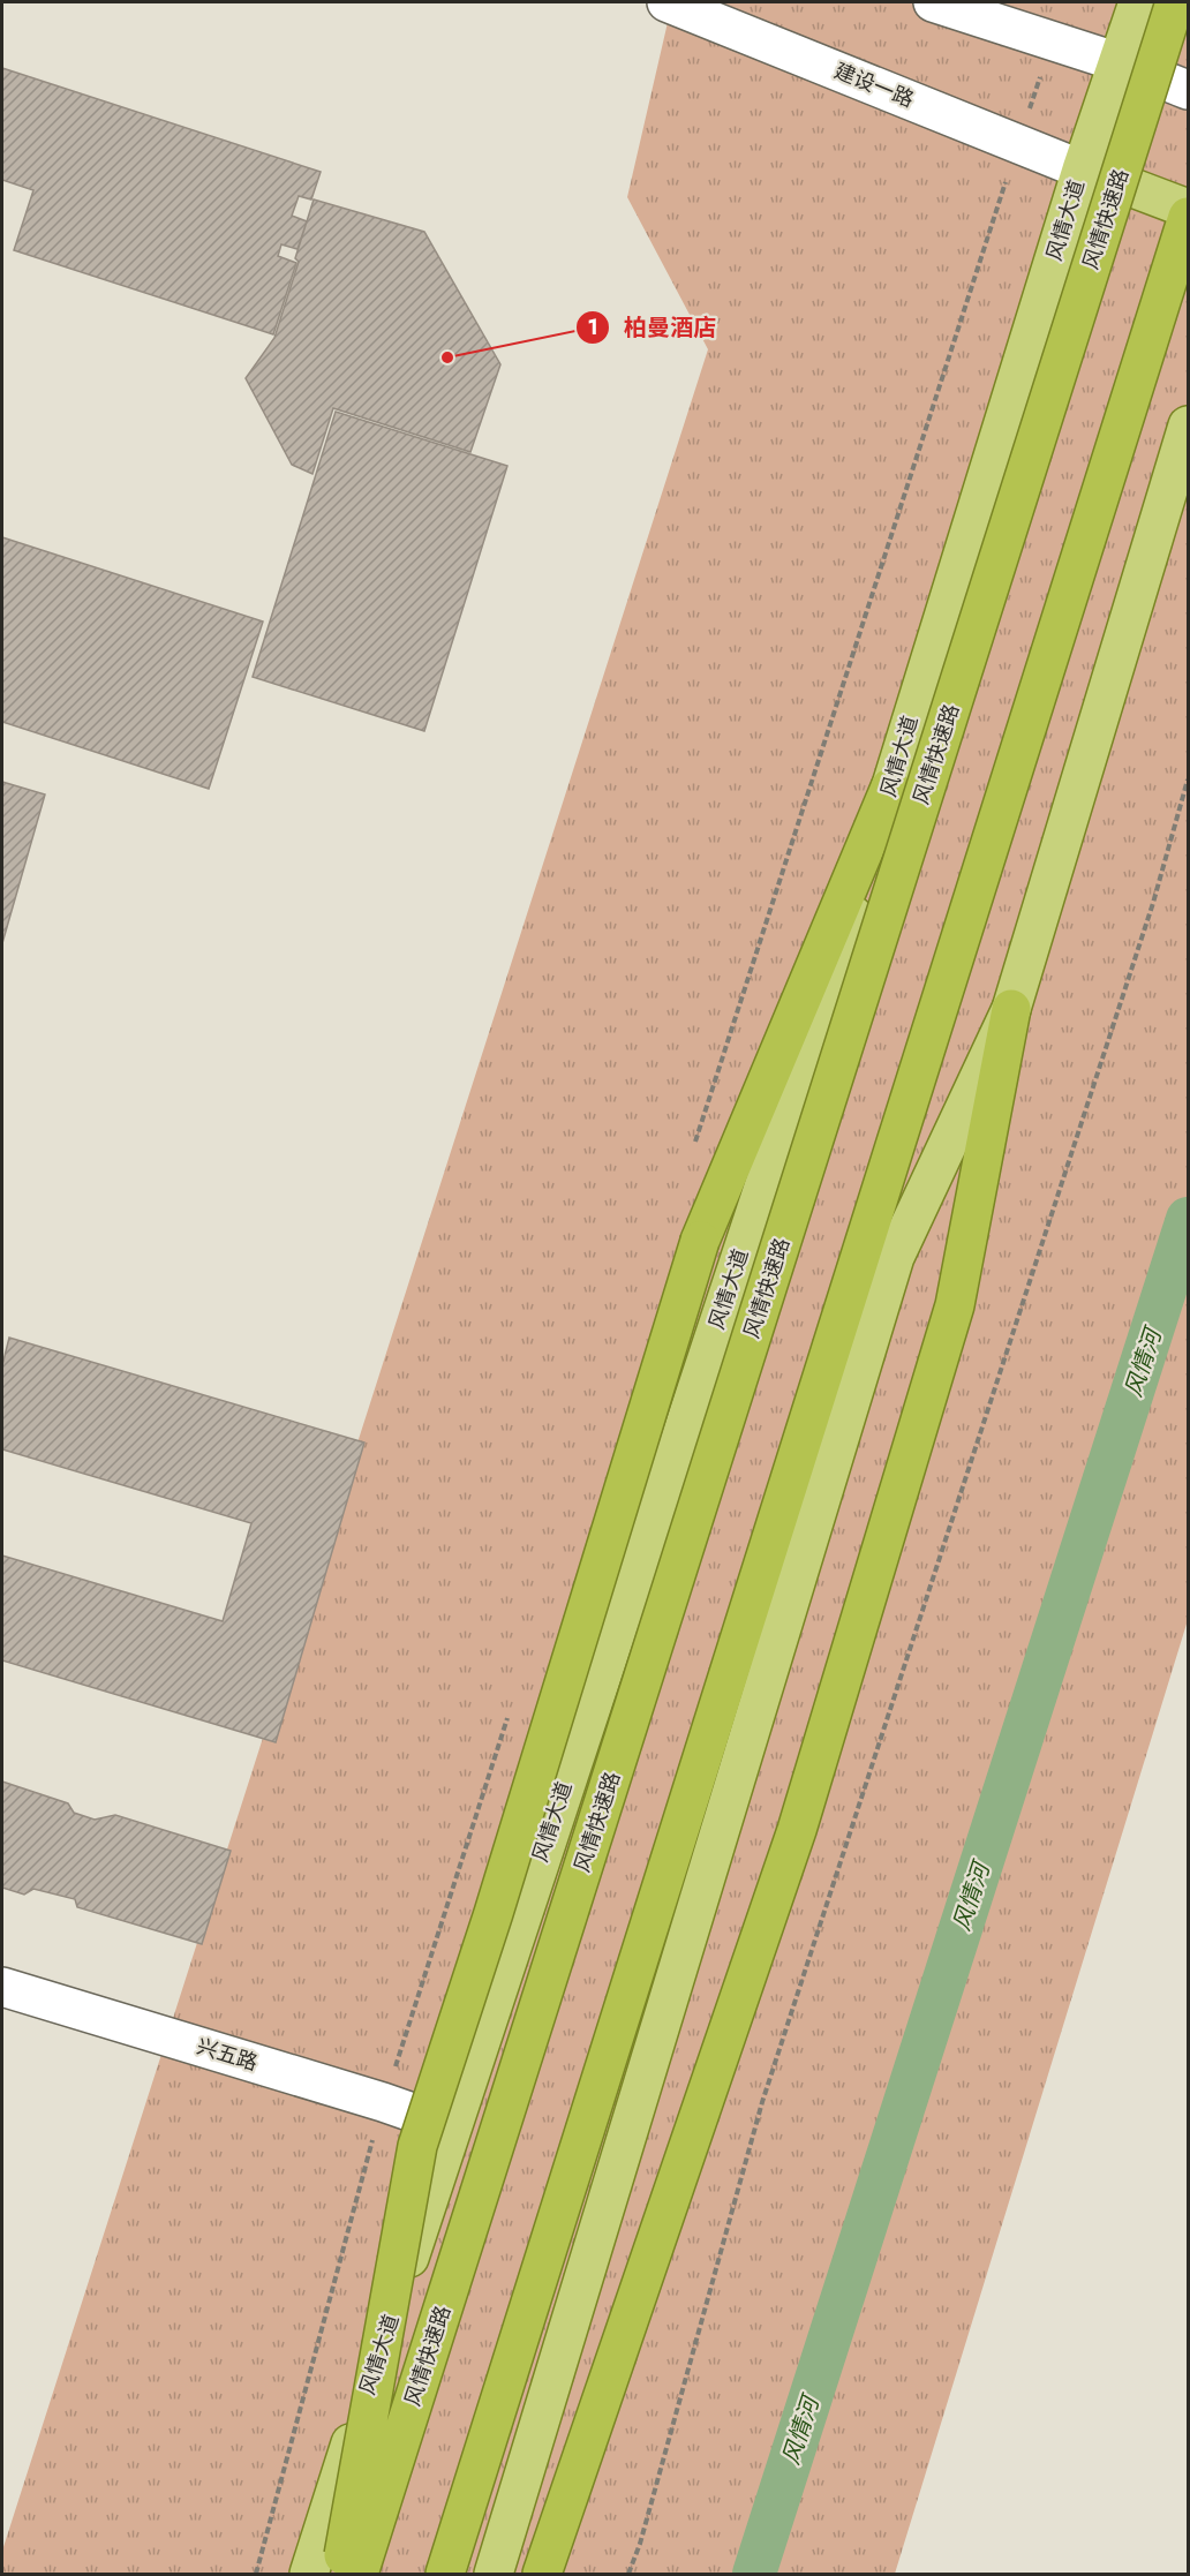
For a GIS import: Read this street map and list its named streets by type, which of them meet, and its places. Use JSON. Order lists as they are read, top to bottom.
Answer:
{
  "streets": {
    "highway": ["风情快速路"],
    "main road": ["建设一路", "风情大道", "兴五路"]
  },
  "crossings": [
    ["建设一路", "风情大道"],
    ["风情大道", "兴五路"]
  ],
  "water": ["风情河"],
  "places": ["柏曼酒店"]
}
